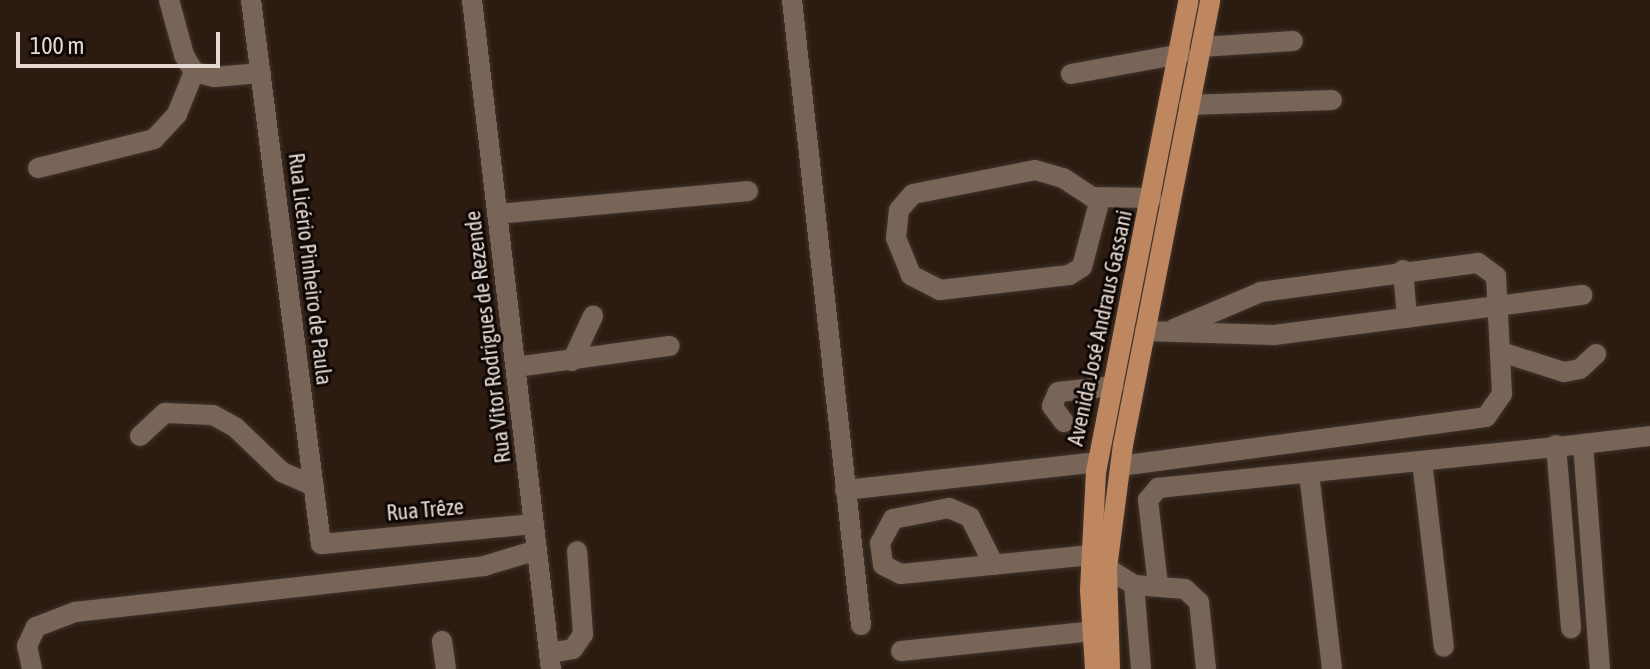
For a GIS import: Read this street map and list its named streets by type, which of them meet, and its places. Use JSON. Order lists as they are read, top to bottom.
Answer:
{
  "streets": {
    "main road": ["Avenida José Andraus Gassani"],
    "street": ["Rua Licério Pinheiro de Paula", "Rua Vitor Rodrigues de Rezende", "Rua Trêze"]
  },
  "crossings": [
    ["Rua Licério Pinheiro de Paula", "Rua Trêze"],
    ["Rua Vitor Rodrigues de Rezende", "Rua Trêze"]
  ],
  "scale_bar": "100 m"
}
